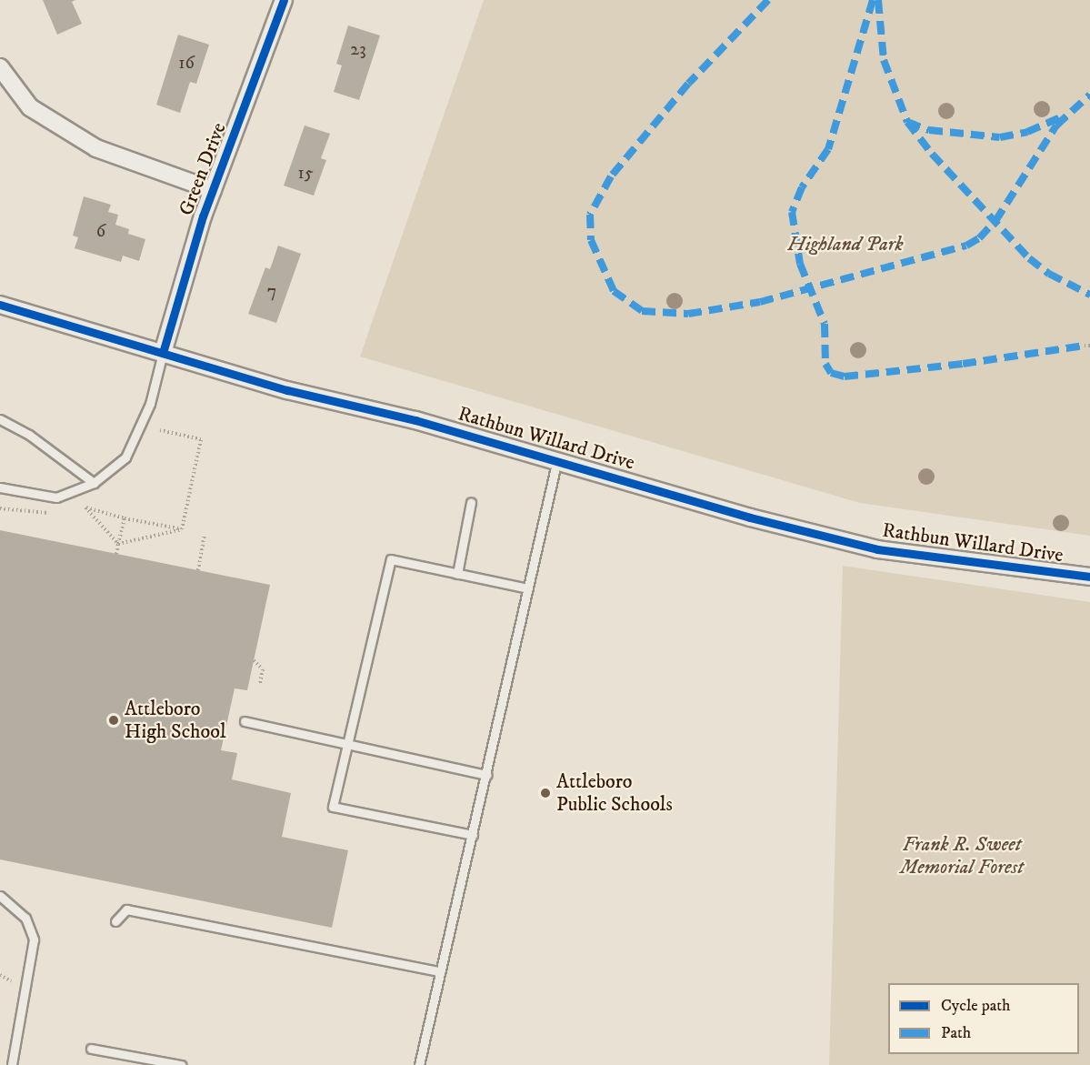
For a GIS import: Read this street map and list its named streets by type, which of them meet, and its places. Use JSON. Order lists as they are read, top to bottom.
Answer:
{
  "streets": {
    "street": ["Green Drive", "Rathbun Willard Drive"]
  },
  "crossings": [
    ["Green Drive", "Rathbun Willard Drive"]
  ],
  "parks": ["Highland Park", "Frank R. Sweet Memorial Forest"],
  "places": ["Attleboro High School", "Attleboro Public Schools"],
  "house_numbers": [
    "23",
    "16",
    "15",
    "6",
    "7"
  ],
  "legend": ["Cycle path", "Path"]
}
